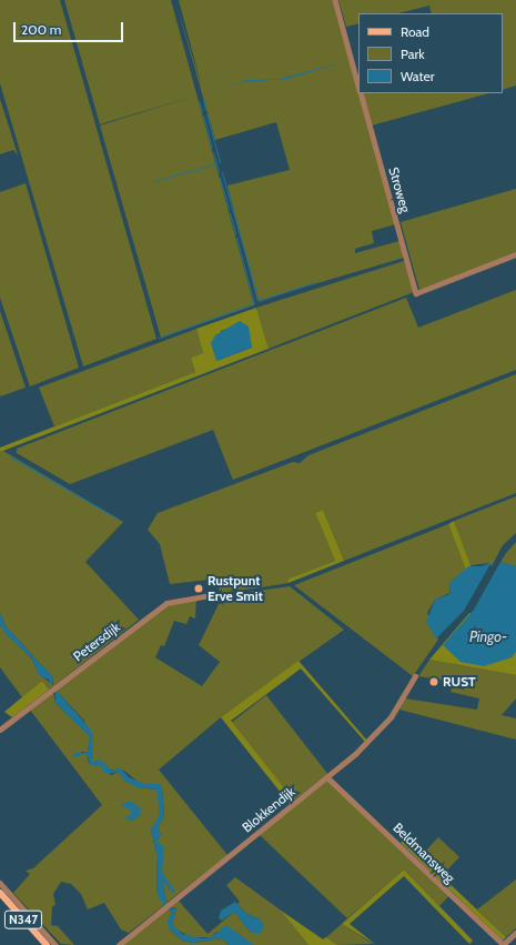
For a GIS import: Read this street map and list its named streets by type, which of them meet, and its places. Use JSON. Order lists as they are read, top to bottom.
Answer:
{
  "streets": {
    "main road": ["N347"],
    "street": [
      "Stroweg",
      "Petersdijk",
      "Blokkendijk",
      "Beldmansweg"
    ]
  },
  "crossings": [
    ["Blokkendijk", "Beldmansweg"]
  ],
  "water": ["Pingo-"],
  "places": ["Rustpunt Erve Smit", "RUST"],
  "legend": ["Road", "Park", "Water"],
  "scale_bar": "200 m"
}
